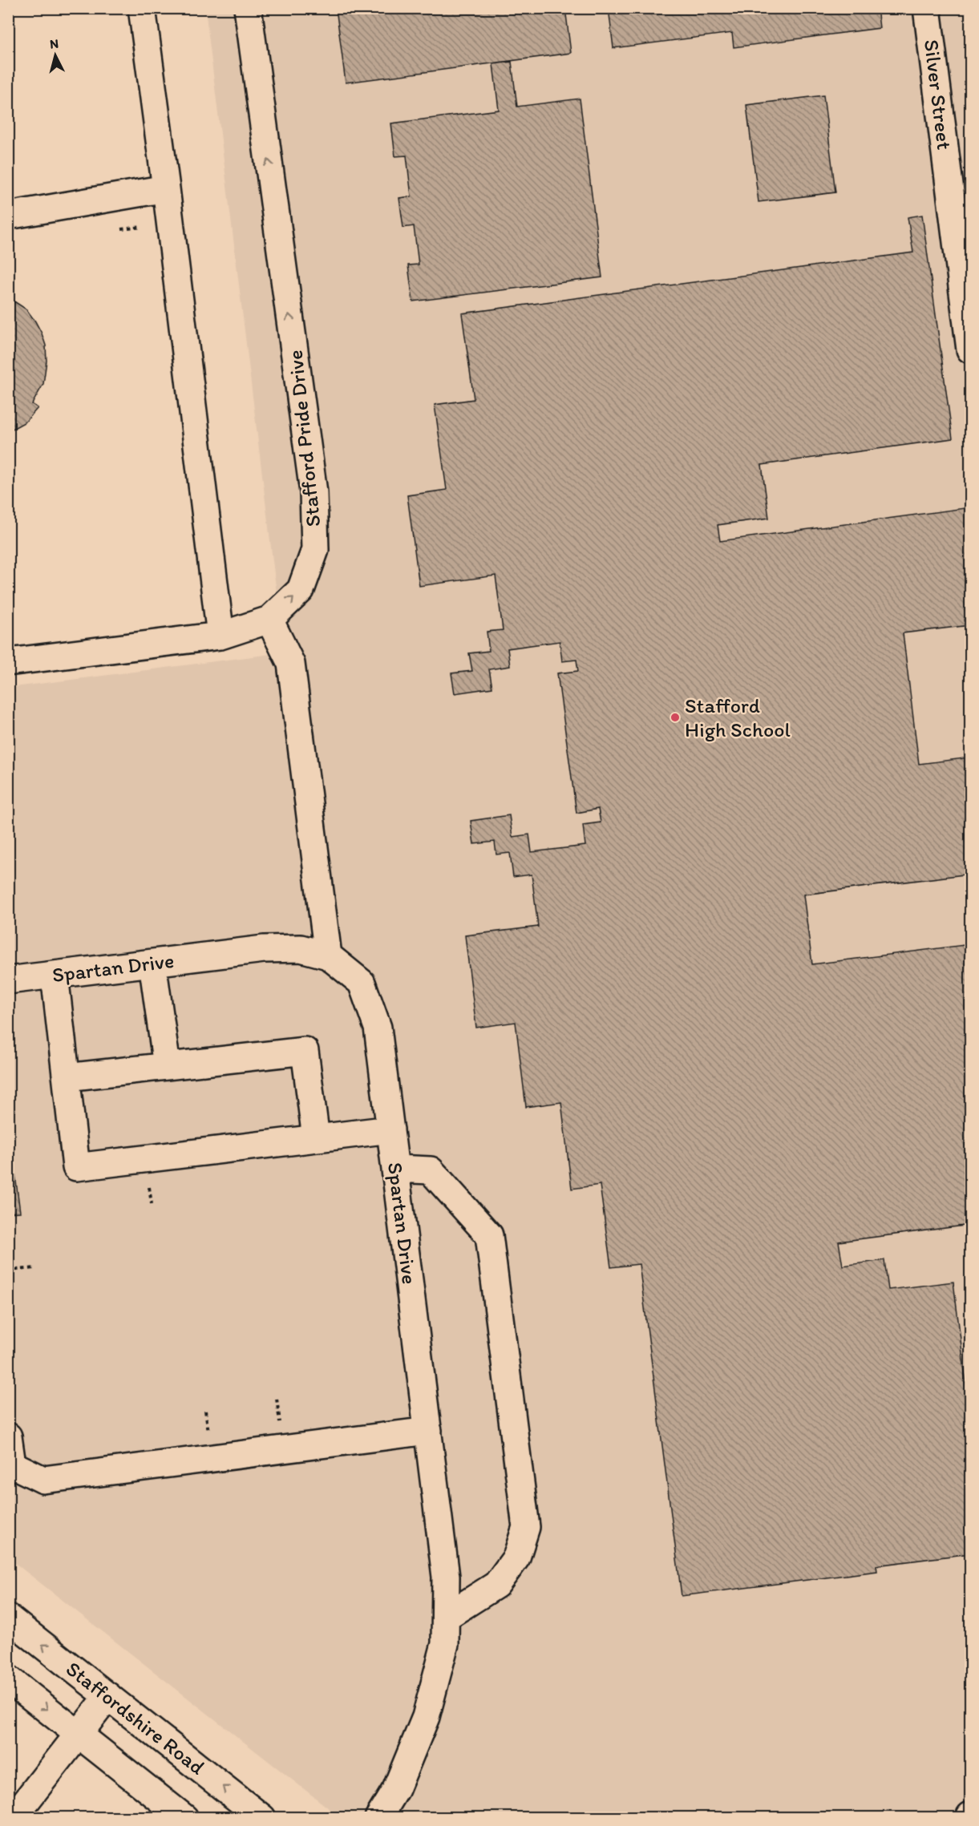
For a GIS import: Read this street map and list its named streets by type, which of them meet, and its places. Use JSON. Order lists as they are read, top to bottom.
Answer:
{
  "streets": {
    "main road": [
      "Silver Street",
      "Stafford Pride Drive",
      "Spartan Drive",
      "Staffordshire Road"
    ]
  },
  "places": ["Stafford High School"],
  "north": "top"
}
